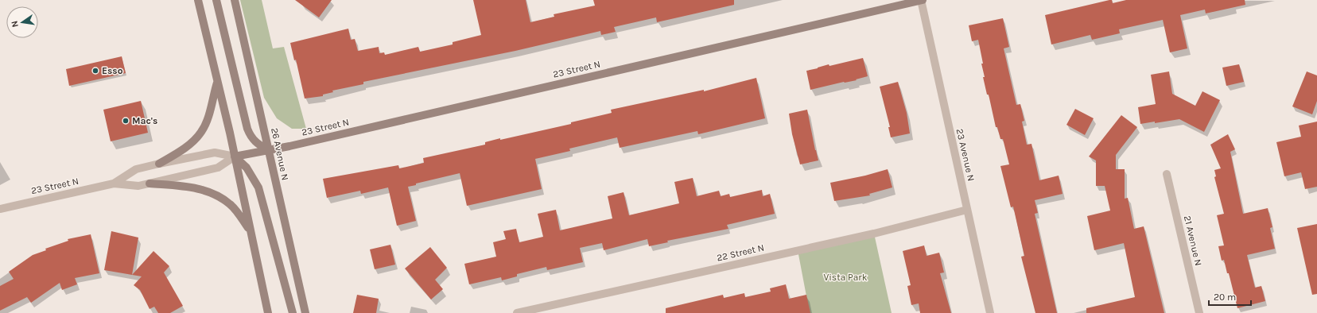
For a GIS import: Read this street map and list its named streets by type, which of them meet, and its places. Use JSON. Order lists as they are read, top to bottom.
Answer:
{
  "streets": {
    "main road": ["23 Street N", "26 Avenue N"],
    "street": ["23 Avenue N", "21 Avenue N", "22 Street N"]
  },
  "crossings": [
    ["23 Street N", "26 Avenue N"],
    ["23 Street N", "23 Avenue N"],
    ["23 Avenue N", "22 Street N"]
  ],
  "parks": ["Vista Park"],
  "places": ["Esso", "Mac's"],
  "scale_bar": "20 m",
  "north": "left"
}
